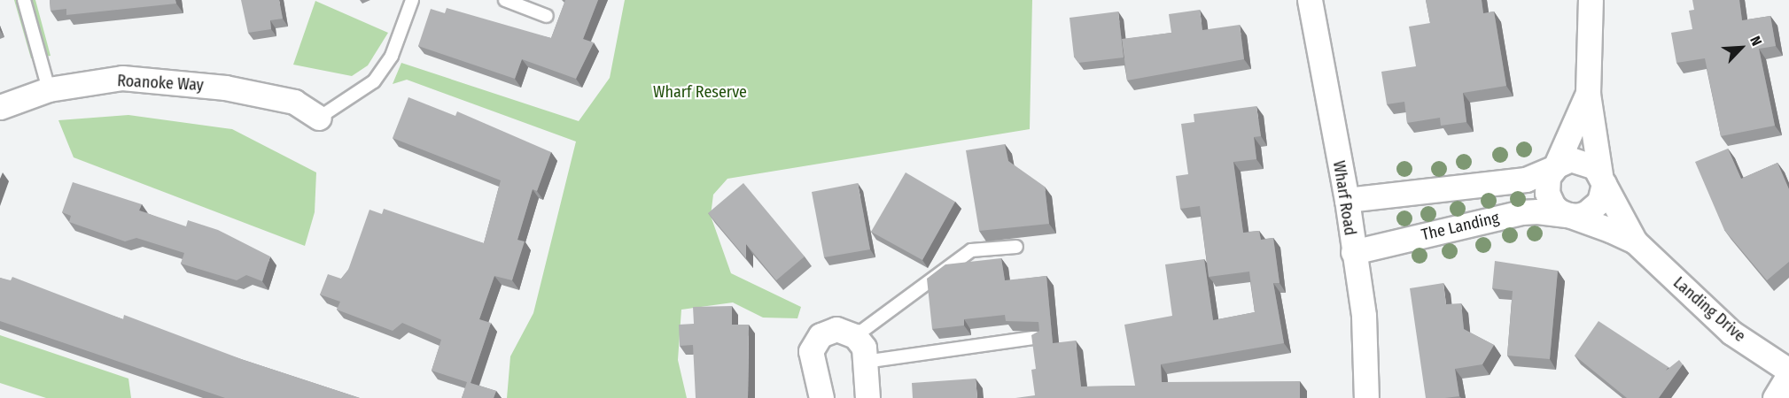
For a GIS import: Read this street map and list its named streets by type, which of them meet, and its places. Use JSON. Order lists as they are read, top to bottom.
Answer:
{
  "streets": {
    "street": [
      "Roanoke Way",
      "Wharf Road",
      "The Landing",
      "Landing Drive"
    ]
  },
  "crossings": [
    ["Wharf Road", "The Landing"]
  ],
  "parks": ["Wharf Reserve"],
  "north": "top right"
}
